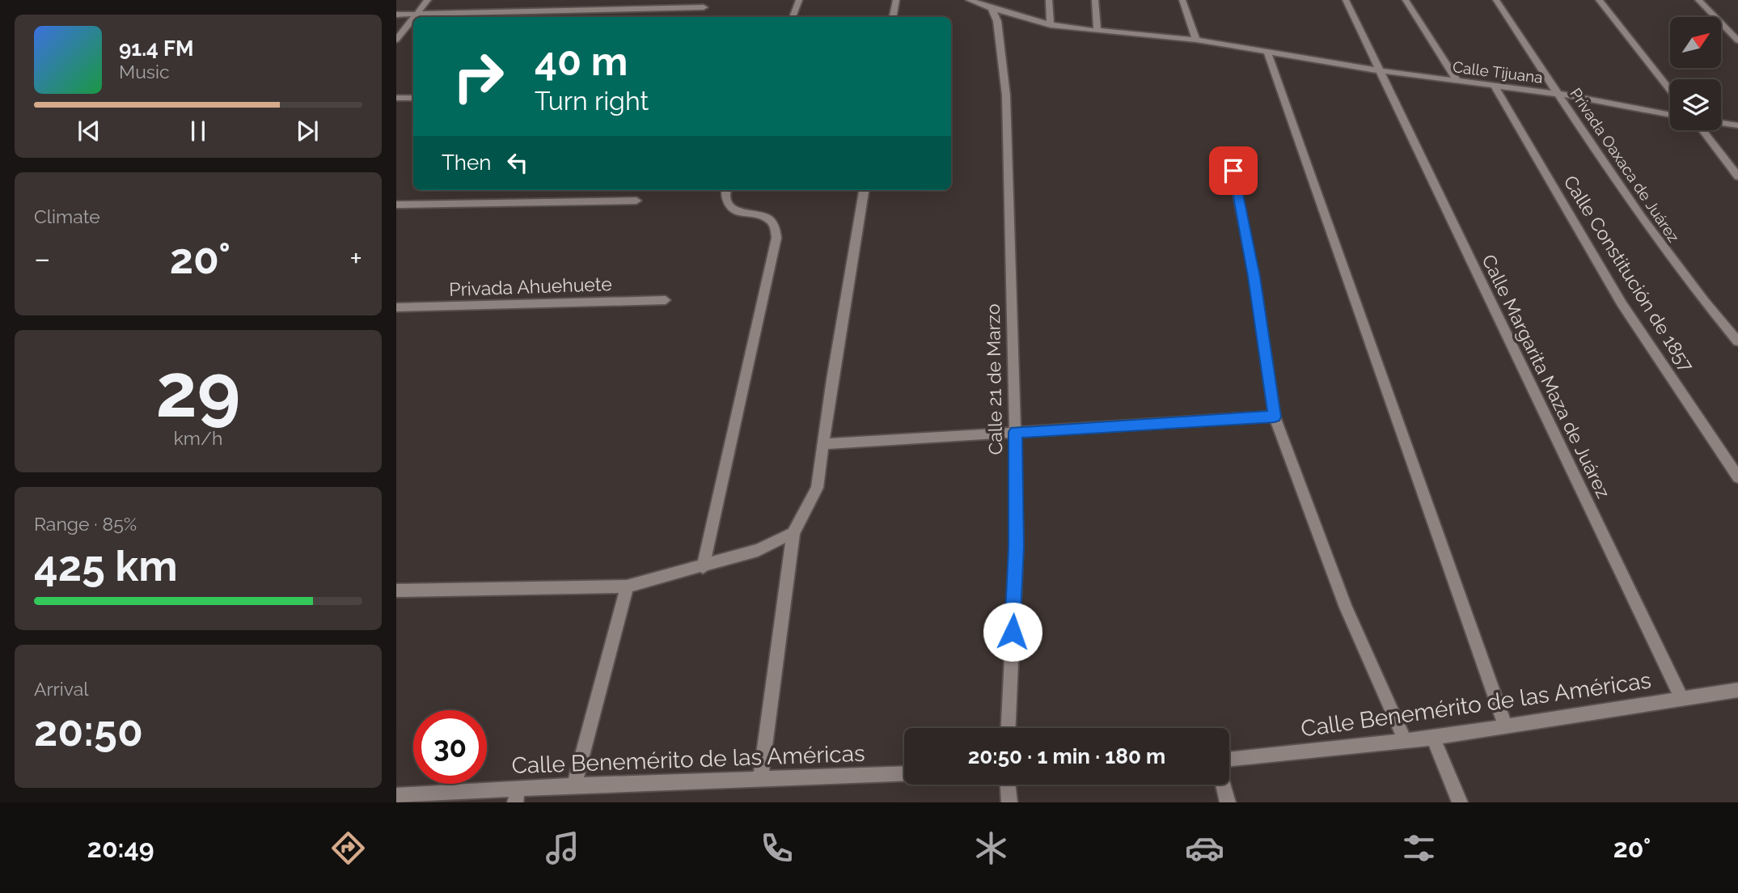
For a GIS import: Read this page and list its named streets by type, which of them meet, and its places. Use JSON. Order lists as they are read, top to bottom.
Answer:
{
  "streets": {
    "street": [
      "Calle Tijuana",
      "Privada Oaxaca de Juárez",
      "Calle Constitución de 1857",
      "Privada Ahuehuete",
      "Calle Margarita Maza de Juárez",
      "Calle 21 de Marzo",
      "Calle Benemérito de las Américas"
    ]
  },
  "crossings": [
    ["Calle Tijuana", "Privada Oaxaca de Juárez"],
    ["Calle Tijuana", "Calle Constitución de 1857"],
    ["Calle Tijuana", "Calle Margarita Maza de Juárez"],
    ["Calle Tijuana", "Calle 21 de Marzo"],
    ["Calle Margarita Maza de Juárez", "Calle Benemérito de las Américas"]
  ],
  "north": "top right",
  "page": {
    "turn": ["40 m", "Turn right"],
    "song": ["91.4 FM", "Music"],
    "then": "Then",
    "tile": [
      "Climate",
      ["29", "km/h"],
      ["Range · 85%", "425 km"],
      ["Arrival", "20:50"]
    ],
    "heat": ["−", "20°", "+"],
    "limit": "30",
    "trip": "20:50 · 1 min · 180 m",
    "tabs": ["20:49", "20°"]
  }
}
